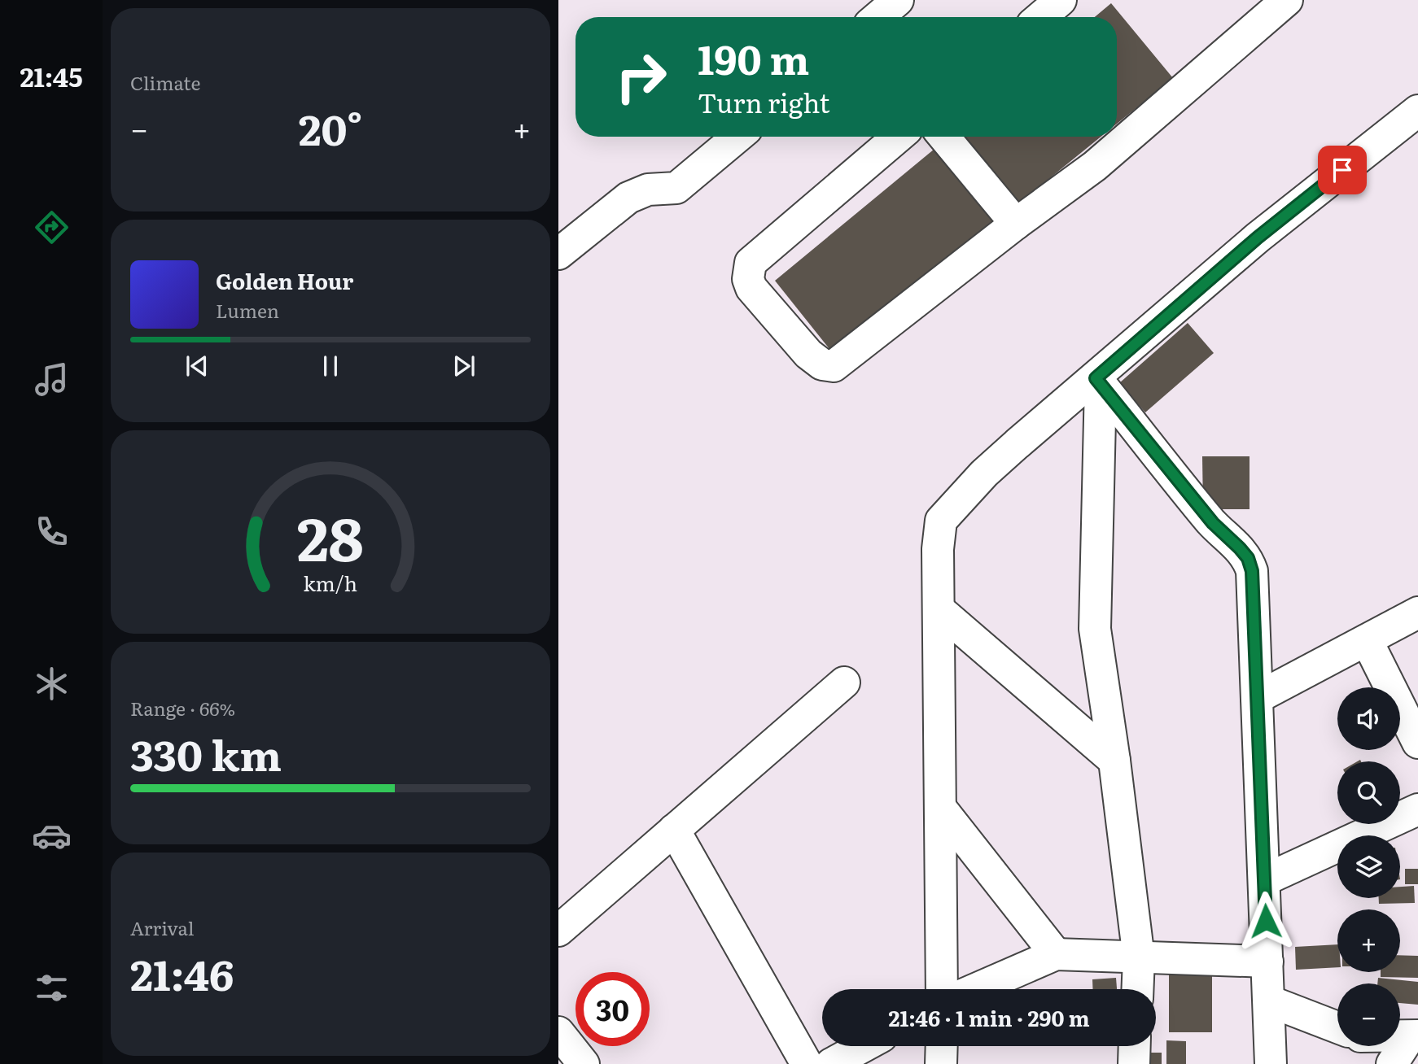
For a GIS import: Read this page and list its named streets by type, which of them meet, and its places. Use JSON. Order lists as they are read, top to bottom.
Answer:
{
  "page": {
    "tabs": "21:45",
    "tile": [
      "Climate",
      ["Range · 66%", "330 km"],
      ["Arrival", "21:46"]
    ],
    "turn": ["190 m", "Turn right"],
    "heat": ["−", "20°", "+"],
    "song": ["Golden Hour", "Lumen"],
    "map_buttons": ["+", "−"],
    "limit": "30",
    "trip": "21:46 · 1 min · 290 m",
    "gauge": ["28", "km/h"]
  }
}
